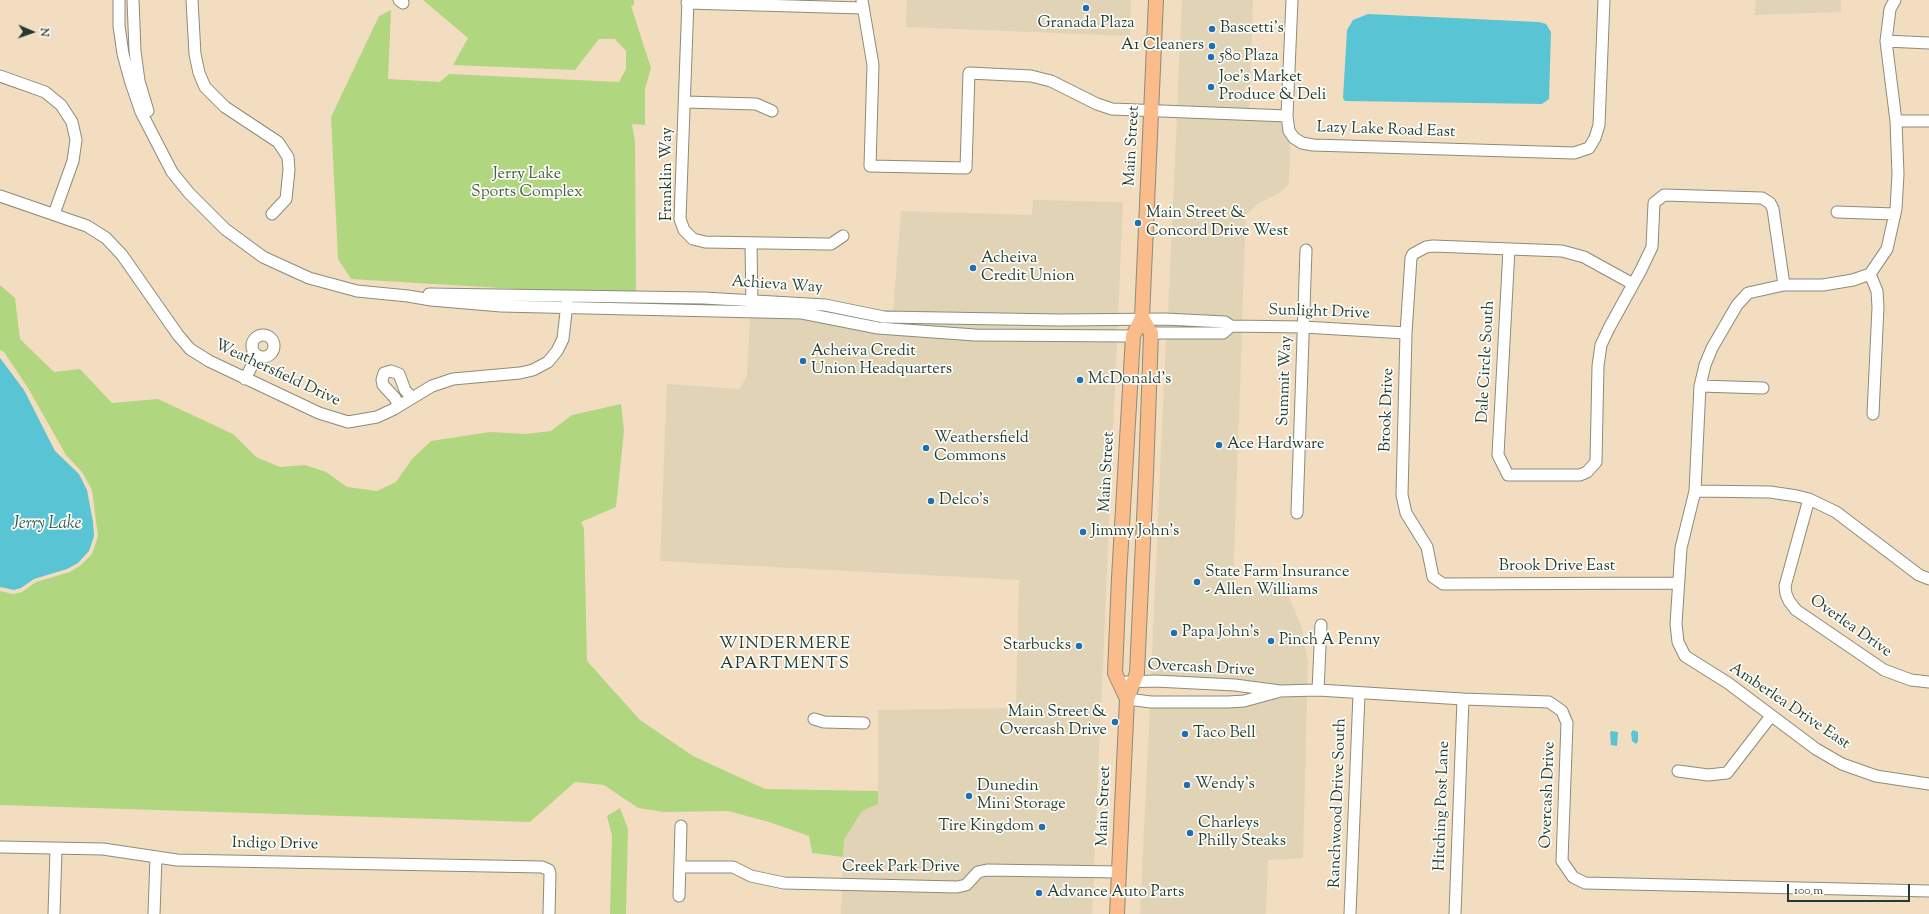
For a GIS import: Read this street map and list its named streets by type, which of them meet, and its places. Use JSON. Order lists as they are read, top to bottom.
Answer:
{
  "streets": {
    "main road": ["Main Street"],
    "street": [
      "Lazy Lake Road East",
      "Franklin Way",
      "Achieva Way",
      "Sunlight Drive",
      "Dale Circle South",
      "Weathersfield Drive",
      "Summit Way",
      "Brook Drive",
      "Brook Drive East",
      "Overlea Drive",
      "Overcash Drive",
      "Amberlea Drive East",
      "Ranchwood Drive South",
      "Hitching Post Lane",
      "Indigo Drive",
      "Creek Park Drive"
    ]
  },
  "crossings": [
    ["Main Street", "Achieva Way"],
    ["Main Street", "Sunlight Drive"],
    ["Main Street", "Overcash Drive"],
    ["Main Street", "Creek Park Drive"],
    ["Achieva Way", "Sunlight Drive"],
    ["Achieva Way", "Weathersfield Drive"],
    ["Sunlight Drive", "Summit Way"],
    ["Sunlight Drive", "Brook Drive"],
    ["Dale Circle South", "Brook Drive"],
    ["Brook Drive", "Brook Drive East"],
    ["Brook Drive East", "Amberlea Drive East"],
    ["Overcash Drive", "Ranchwood Drive South"],
    ["Overcash Drive", "Hitching Post Lane"]
  ],
  "districts": ["WINDERMERE APARTMENTS"],
  "water": ["Jerry Lake"],
  "parks": ["Jerry Lake Sports Complex"],
  "places": [
    "Granada Plaza",
    "Bascetti's",
    "A1 Cleaners",
    "580 Plaza",
    "Joe's Market Produce & Deli",
    "Main Street & Concord Drive West",
    "Acheiva Credit Union",
    "Acheiva Credit Union Headquarters",
    "McDonald's",
    "Ace Hardware",
    "Weathersfield Commons",
    "Delco's",
    "Jimmy John's",
    "State Farm Insurance - Allen Williams",
    "Papa John's",
    "Pinch A Penny",
    "Starbucks",
    "Main Street & Overcash Drive",
    "Taco Bell",
    "Wendy's",
    "Dunedin Mini Storage",
    "Tire Kingdom",
    "Charleys Philly Steaks",
    "Advance Auto Parts"
  ],
  "scale_bar": "100 m",
  "north": "right"
}
